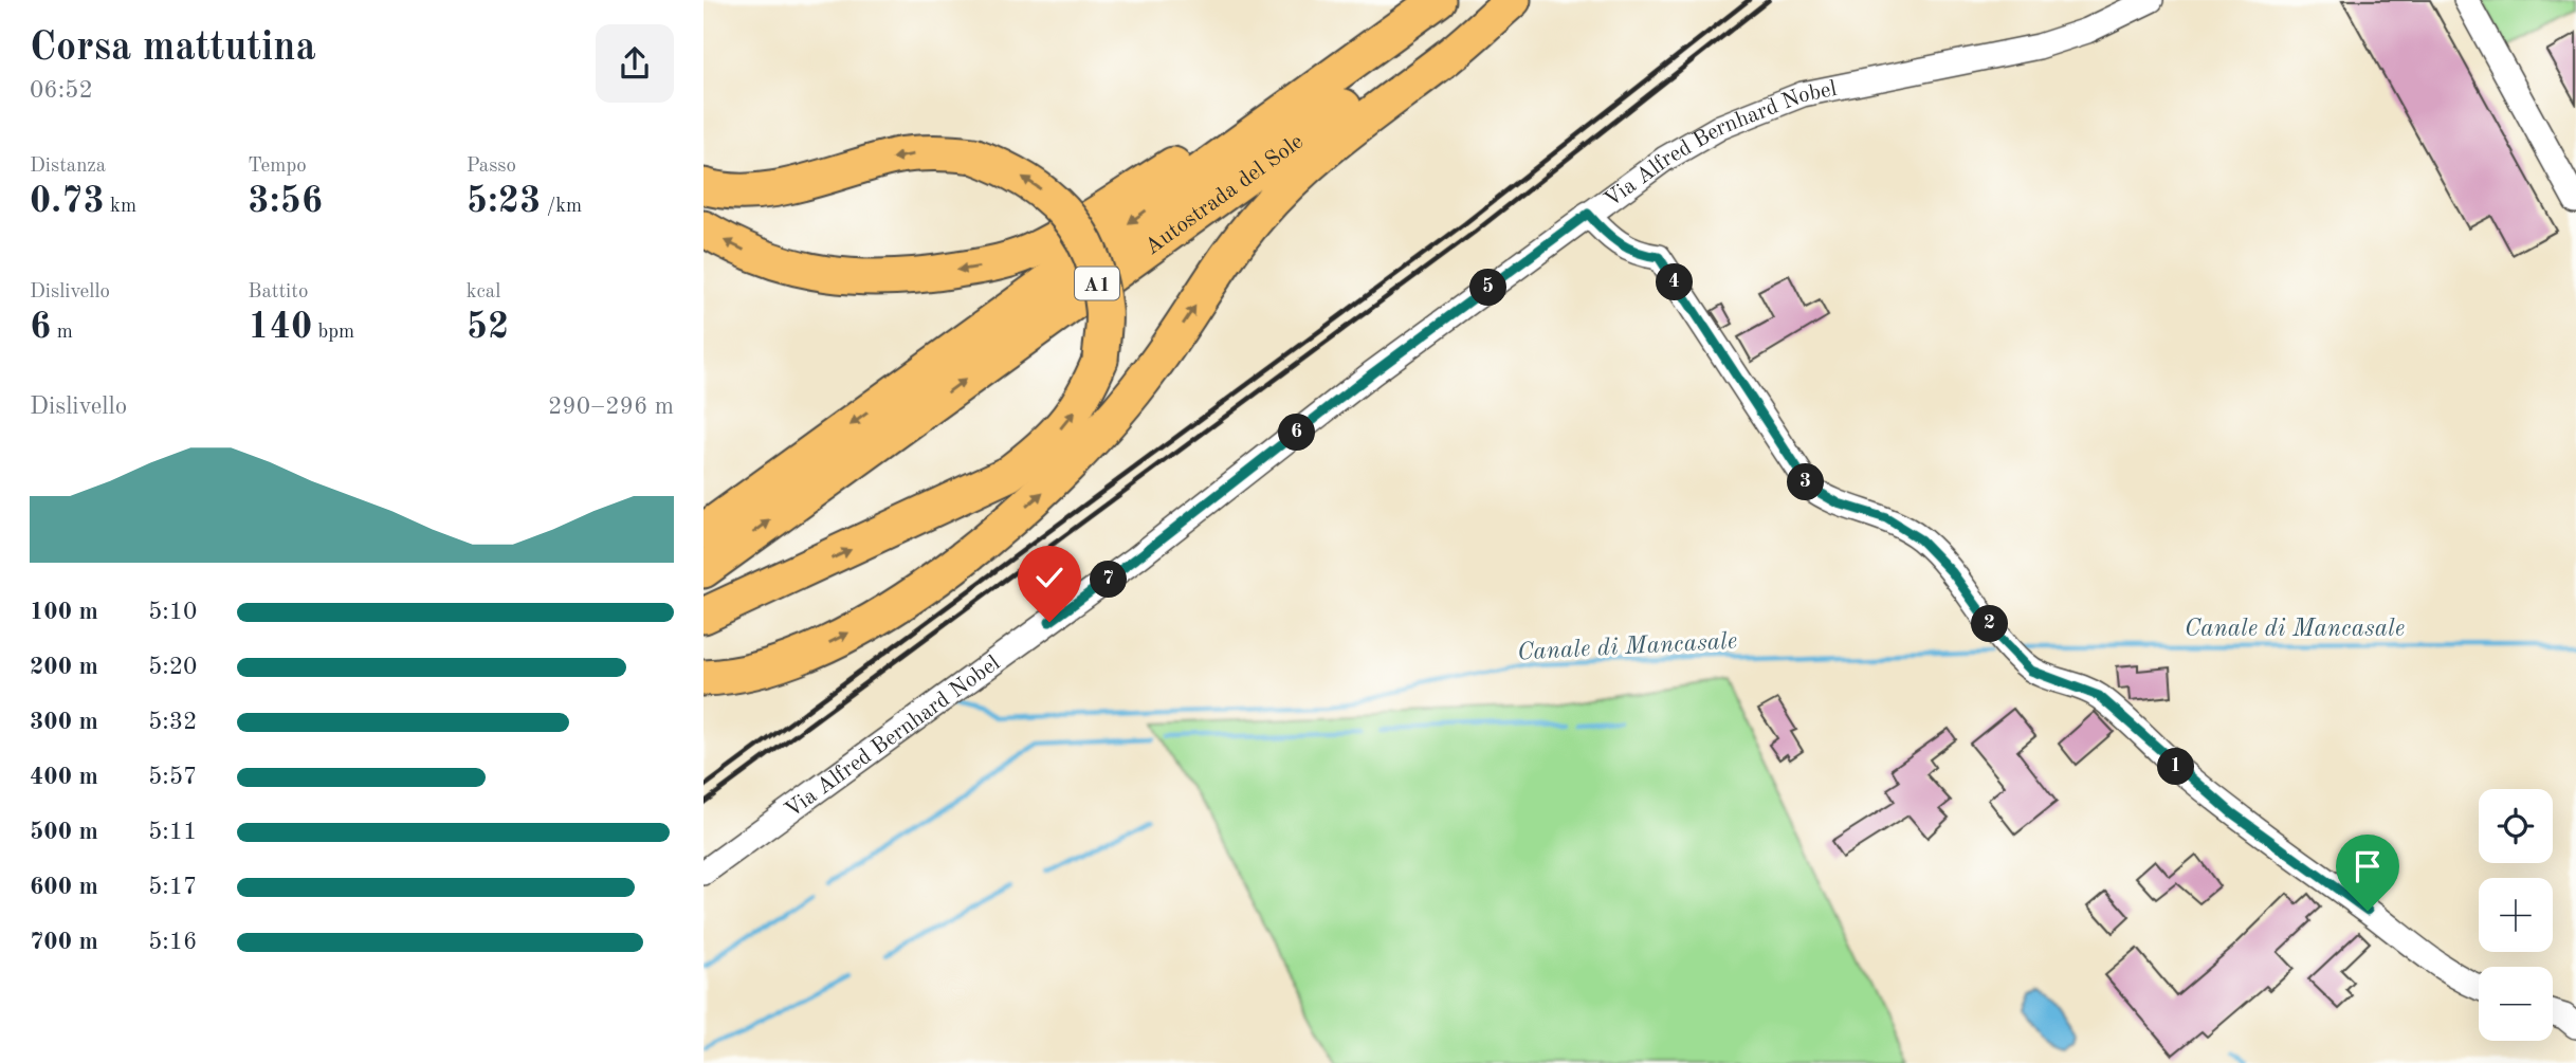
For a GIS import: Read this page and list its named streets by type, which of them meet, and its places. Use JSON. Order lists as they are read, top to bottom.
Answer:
{
  "streets": {
    "highway": ["Autostrada del Sole", "A1"],
    "street": ["Via Alfred Bernhard Nobel"]
  },
  "water": ["Canale di Mancasale"],
  "page": {
    "heading": ["Corsa mattutina", "06:52"],
    "stats": [
      ["Distanza", "0.73 km"],
      ["Tempo", "3:56"],
      ["Passo", "5:23 /km"],
      ["Dislivello", "6 m"],
      ["Battito", "140 bpm"],
      ["kcal", "52"]
    ],
    "pins": [
      "4",
      "5",
      "6",
      "3",
      "7",
      "2",
      "1"
    ],
    "chart": ["Dislivello", "290–296 m"],
    "list": [
      {
        "name": "100 m",
        "note": "5:10"
      },
      {
        "name": "200 m",
        "note": "5:20"
      },
      {
        "name": "300 m",
        "note": "5:32"
      },
      {
        "name": "400 m",
        "note": "5:57"
      },
      {
        "name": "500 m",
        "note": "5:11"
      },
      {
        "name": "600 m",
        "note": "5:17"
      },
      {
        "name": "700 m",
        "note": "5:16"
      }
    ],
    "map_buttons": ["+", "−"]
  }
}
